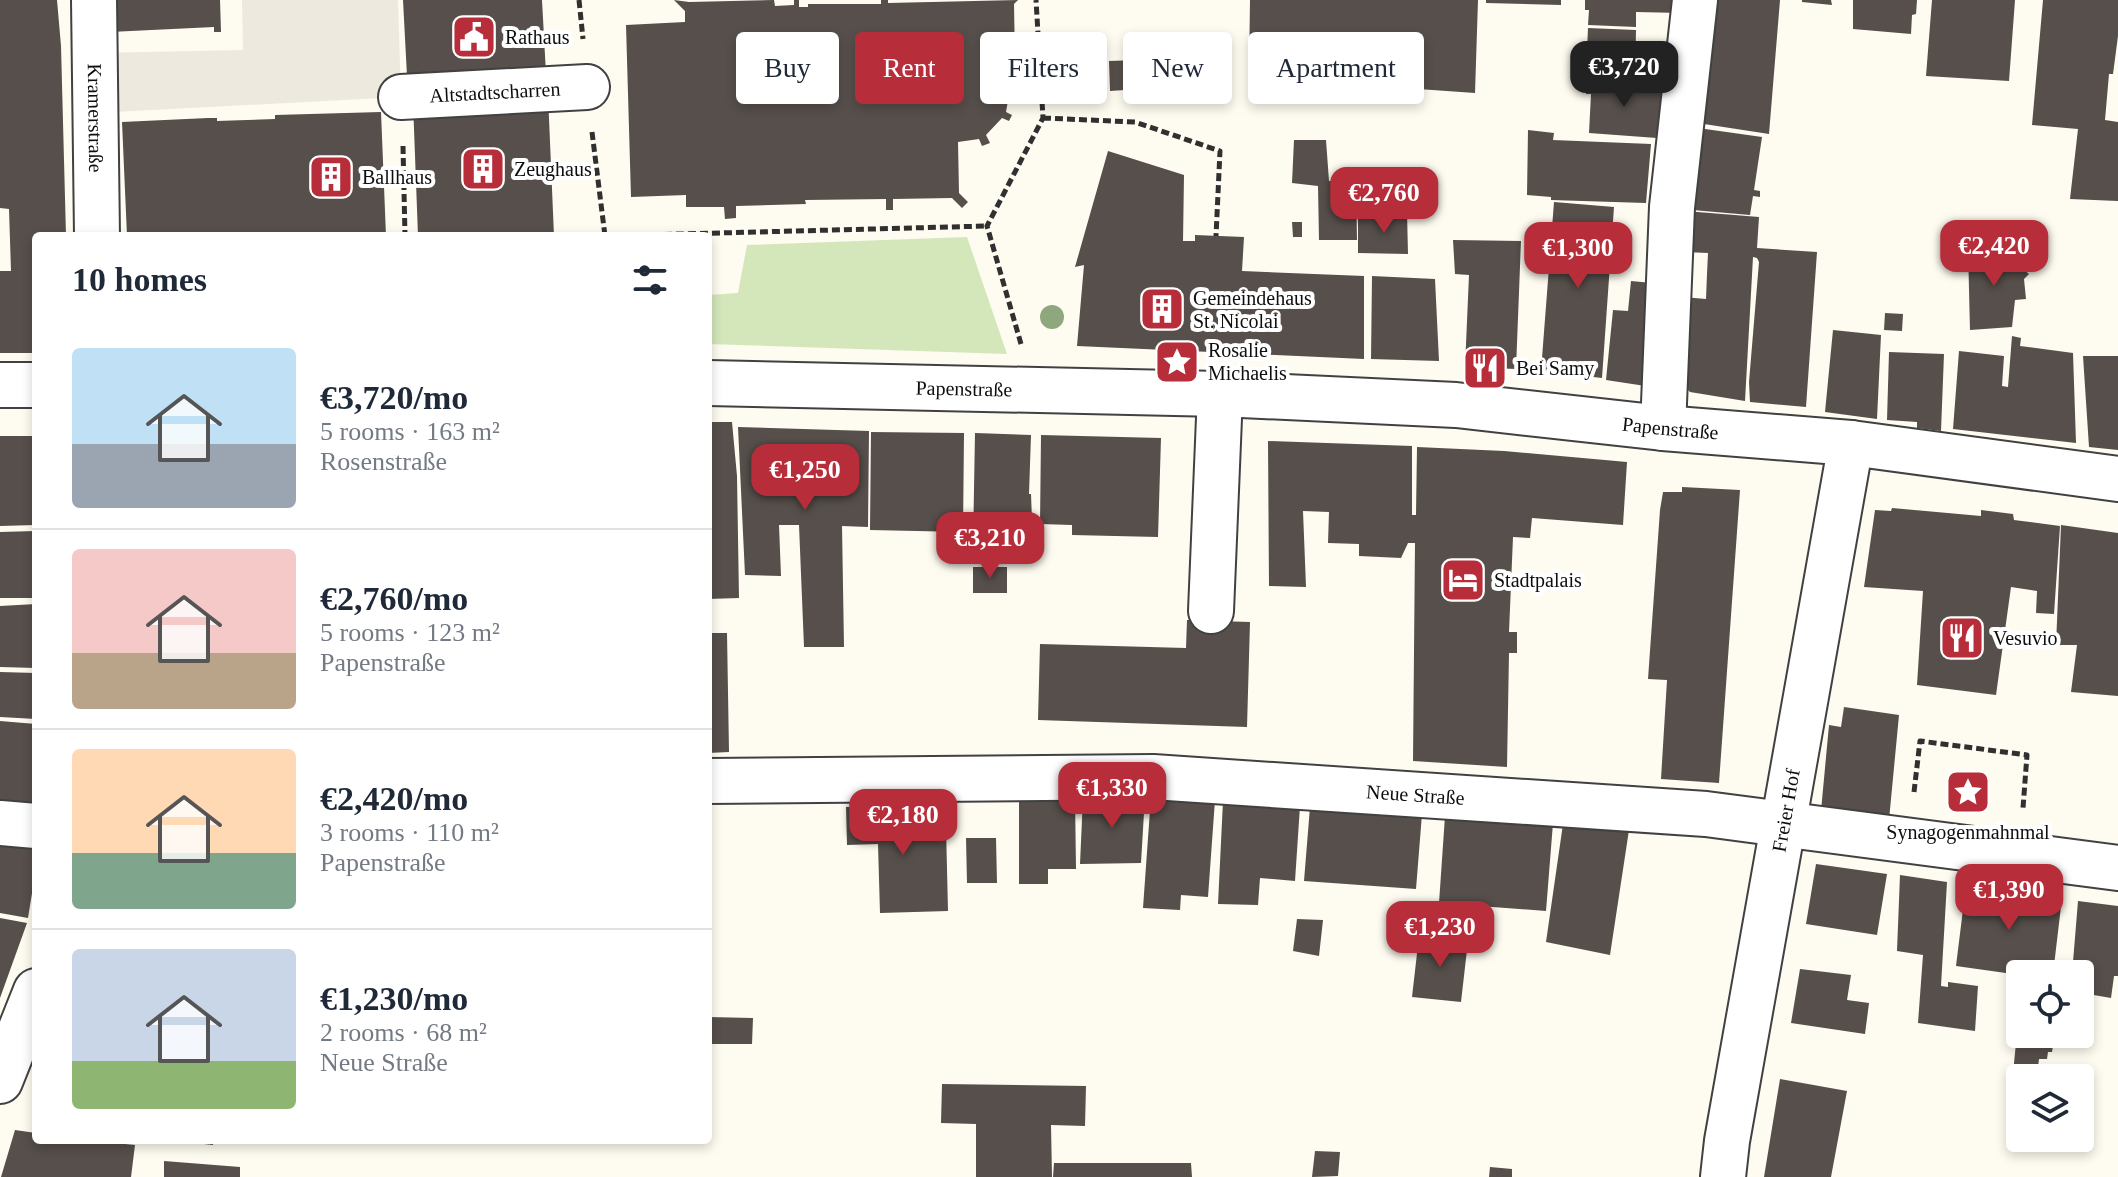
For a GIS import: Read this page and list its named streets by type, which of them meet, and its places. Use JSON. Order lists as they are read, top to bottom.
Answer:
{
  "streets": {
    "street": [
      "Altstadtscharren",
      "Kramerstraße",
      "Papenstraße",
      "Neue Straße",
      "Freier Hof"
    ]
  },
  "crossings": [
    ["Papenstraße", "Freier Hof"],
    ["Neue Straße", "Freier Hof"]
  ],
  "places": {
    "public building": ["Rathaus"],
    "building": ["Zeughaus", "Ballhaus", "Gemeindehaus St. Nicolai"],
    "place": ["Rosalie Michaelis", "Synagogenmahnmal"],
    "restaurant": ["Bei Samy", "Vesuvio"],
    "hotel": ["Stadtpalais"]
  },
  "page": {
    "chip": [
      "Buy",
      "Rent",
      "Filters",
      "New",
      "Apartment"
    ],
    "price": [
      "€3,720",
      "€2,760",
      "€2,420",
      "€1,300",
      "€1,250",
      "€3,210",
      "€1,330",
      "€2,180",
      "€1,390",
      "€1,230"
    ],
    "heading": "10 homes",
    "list": [
      {
        "name": "€3,720/mo",
        "note": "5 rooms · 163 m² · Rosenstraße"
      },
      {
        "name": "€2,760/mo",
        "note": "5 rooms · 123 m² · Papenstraße"
      },
      {
        "name": "€2,420/mo",
        "note": "3 rooms · 110 m² · Papenstraße"
      },
      {
        "name": "€1,230/mo",
        "note": "2 rooms · 68 m² · Neue Straße"
      }
    ]
  }
}
